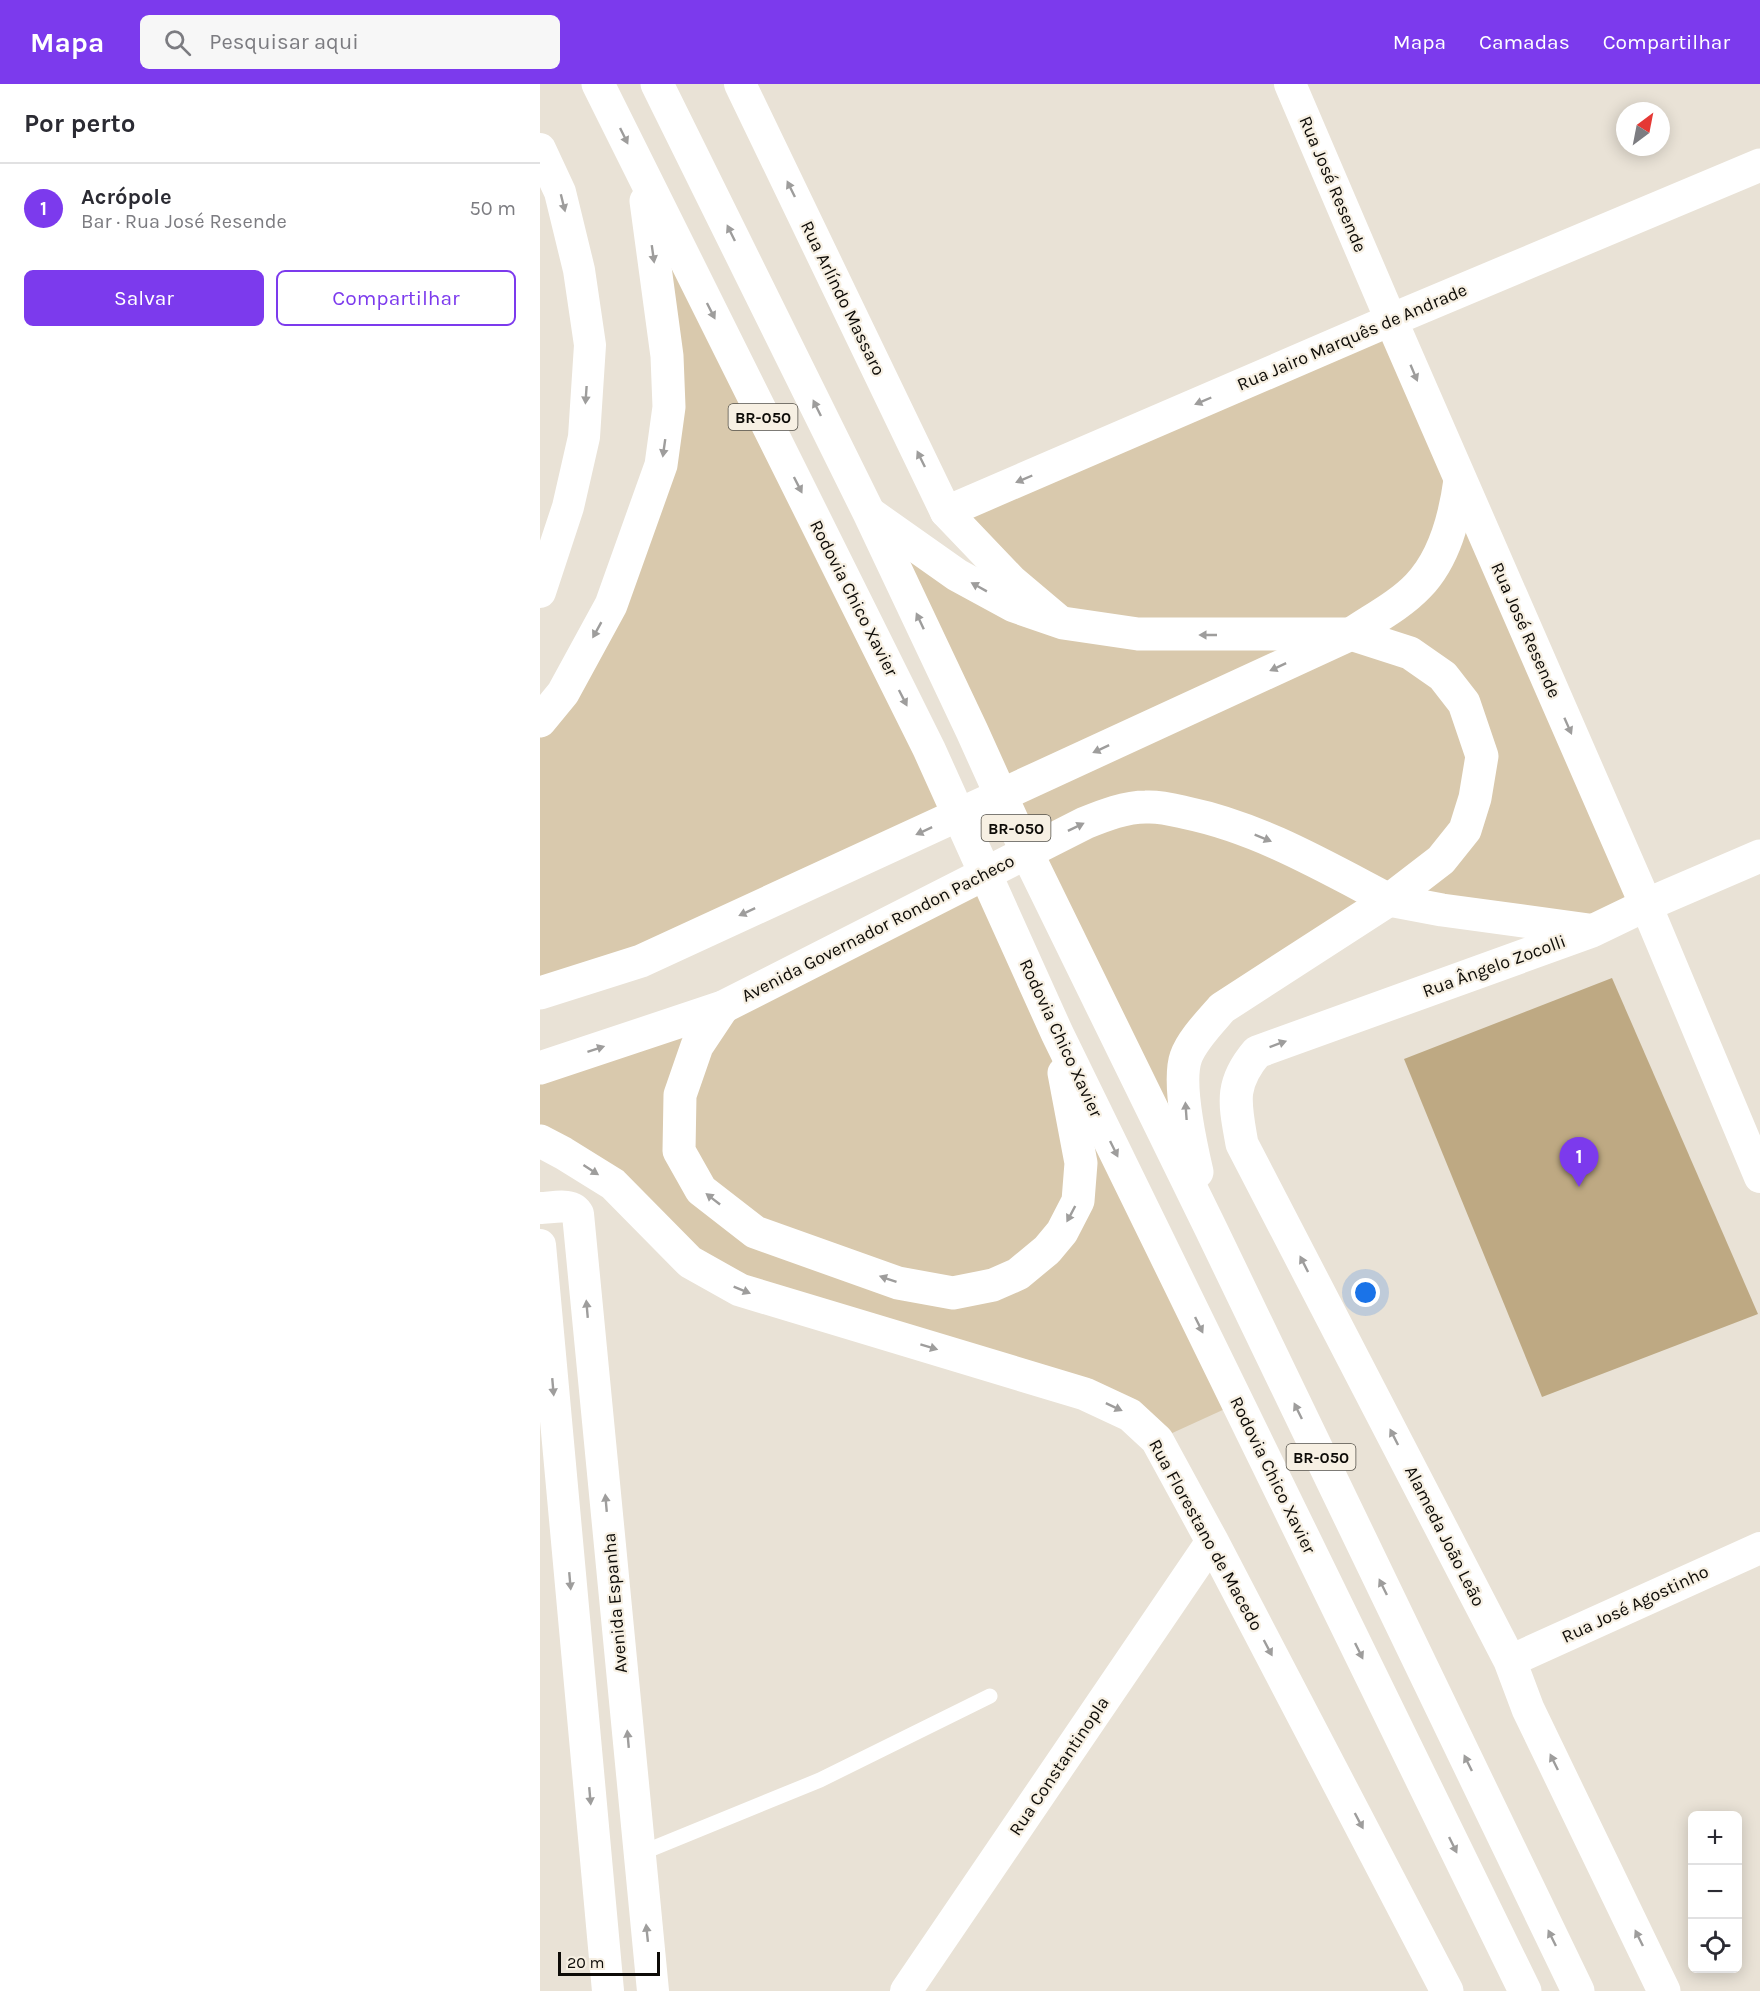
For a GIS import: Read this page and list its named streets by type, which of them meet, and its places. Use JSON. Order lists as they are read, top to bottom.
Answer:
{
  "streets": {
    "main road": [
      "Rua José Resende",
      "Rua Jairo Marquês de Andrade",
      "BR-050",
      "Rodovia Chico Xavier",
      "Avenida Governador Rondon Pacheco",
      "Rua Ângelo Zocolli",
      "Rua Florestano de Macedo",
      "Alameda João Leão"
    ],
    "street": [
      "Rua Arlíndo Massaro",
      "Avenida Espanha",
      "Rua José Agostinho",
      "Rua Constantinopla"
    ]
  },
  "crossings": [
    ["Rua José Resende", "Rua Jairo Marquês de Andrade"],
    ["Rua José Resende", "Rua Ângelo Zocolli"],
    ["Rua Arlíndo Massaro", "Rua Jairo Marquês de Andrade"],
    ["Avenida Governador Rondon Pacheco", "Rua Ângelo Zocolli"],
    ["Rua Ângelo Zocolli", "Alameda João Leão"],
    ["Rua Florestano de Macedo", "Rua Constantinopla"],
    ["Alameda João Leão", "Rua José Agostinho"]
  ],
  "one_way": [
    "Rua José Resende",
    "Rua Arlíndo Massaro",
    "Rua Jairo Marquês de Andrade",
    "Rua Ângelo Zocolli"
  ],
  "scale_bar": "20 m",
  "north": "top right",
  "page": {
    "header": "Mapa",
    "search": "Pesquisar aqui",
    "nav": ["Mapa", "Camadas", "Compartilhar"],
    "heading": "Por perto",
    "list": [
      {
        "mark": "1",
        "name": "Acrópole",
        "note": "Bar · Rua José Resende",
        "value": "50 m"
      }
    ],
    "buttons": ["Salvar", "Compartilhar"],
    "pins": "1",
    "map_buttons": ["+", "−"],
    "scale": "20 m"
  }
}
